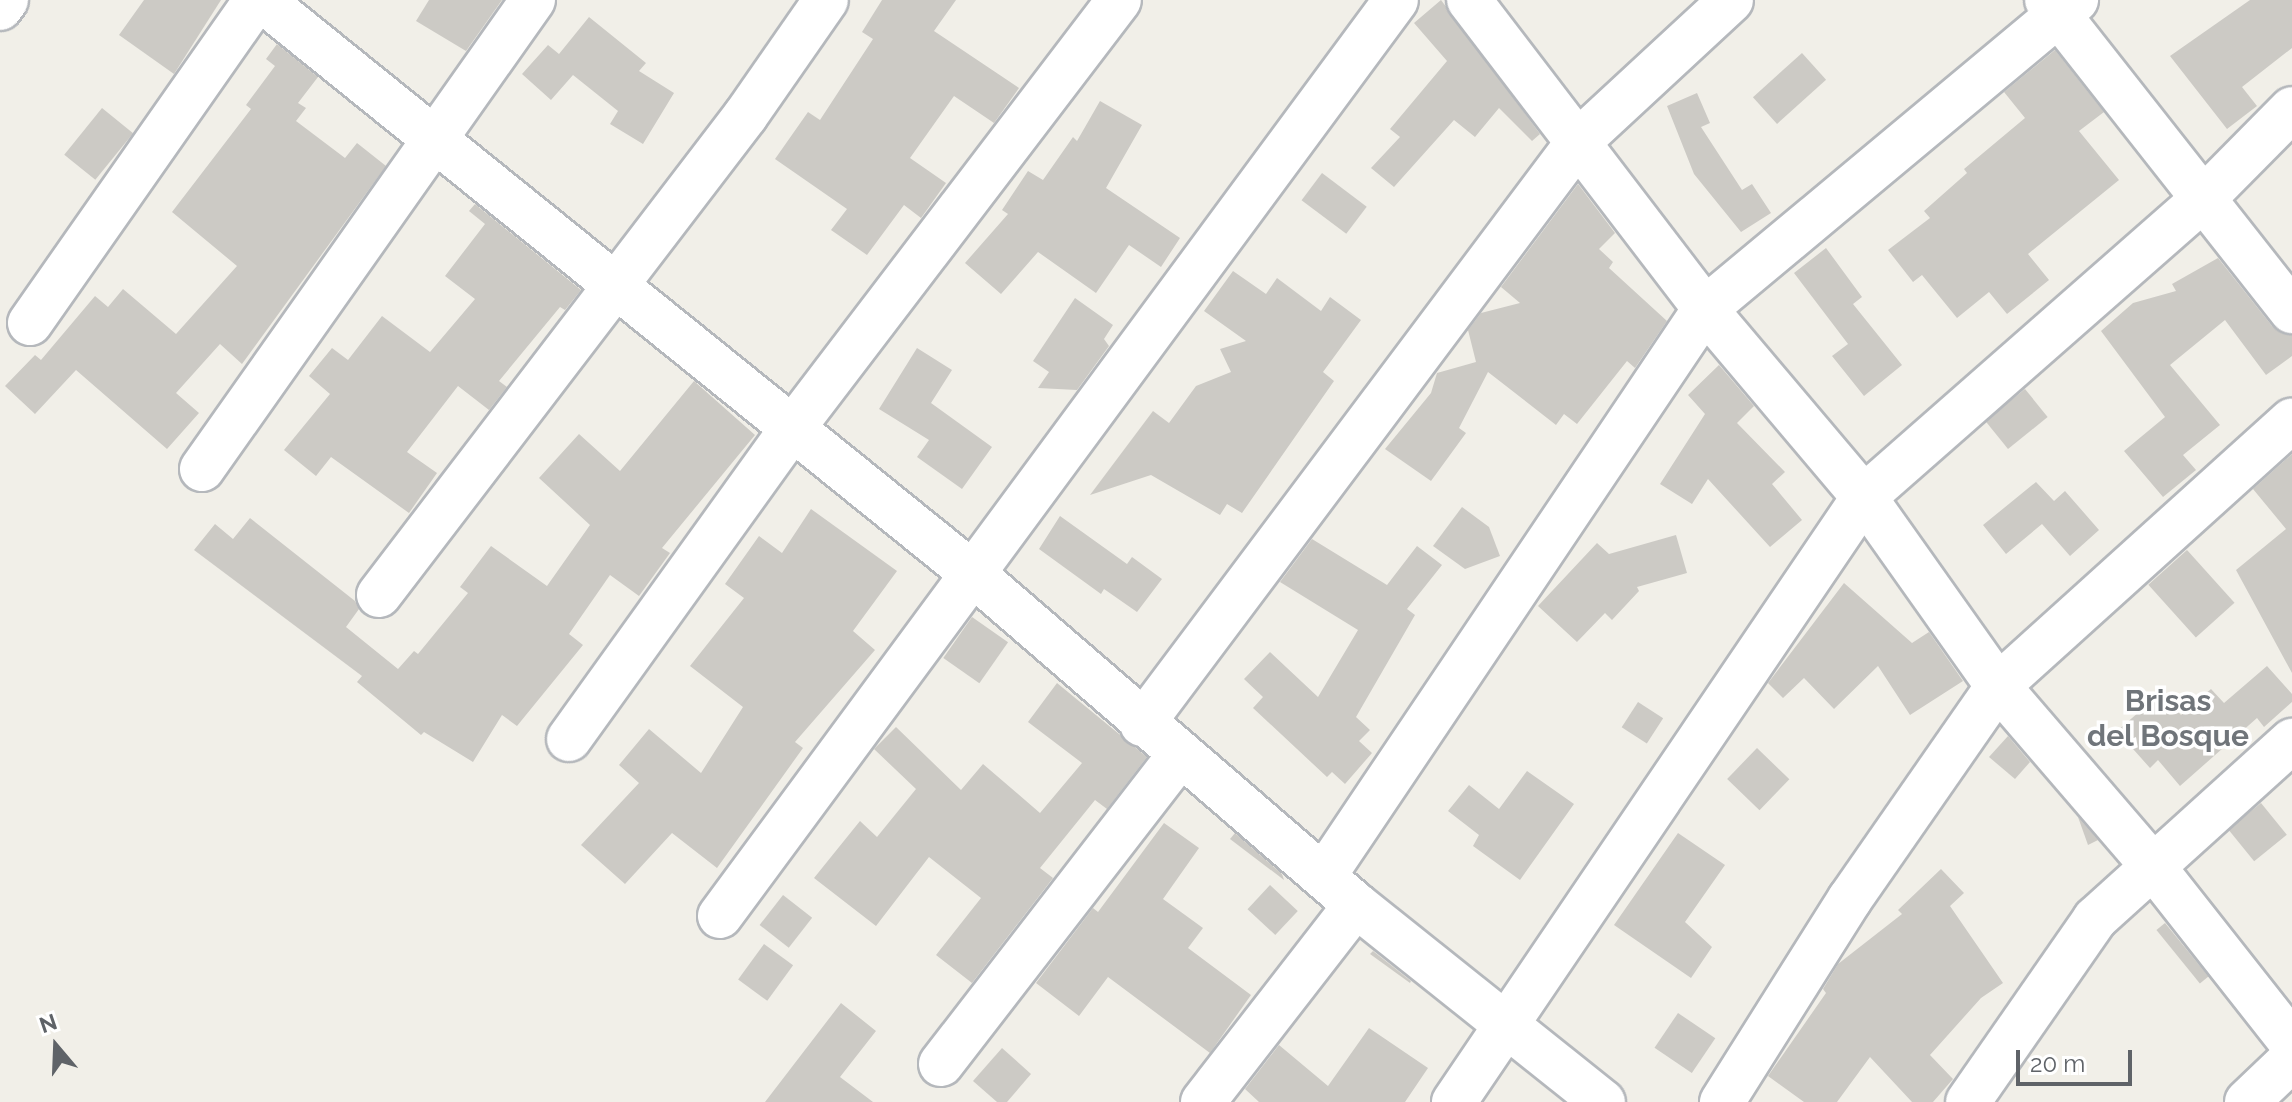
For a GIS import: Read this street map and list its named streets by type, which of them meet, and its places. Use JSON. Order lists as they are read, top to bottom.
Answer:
{
  "districts": ["Brisas del Bosque"],
  "scale_bar": "20 m",
  "north": "top"
}
